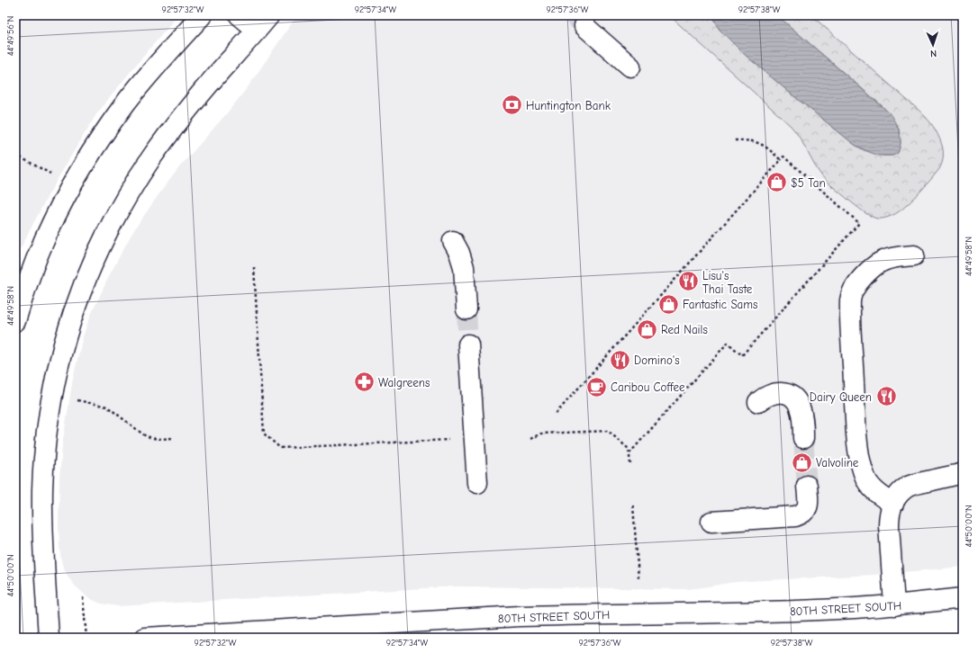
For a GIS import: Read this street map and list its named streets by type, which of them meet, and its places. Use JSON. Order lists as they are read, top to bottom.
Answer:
{
  "streets": {
    "street": ["80TH STREET SOUTH"]
  },
  "places": {
    "bank": ["Huntington Bank"],
    "shop": [
      "$5 Tan",
      "Fantastic Sams",
      "Red Nails",
      "Valvoline"
    ],
    "restaurant": ["Lisu's Thai Taste", "Domino's", "Dairy Queen"],
    "pharmacy": ["Walgreens"],
    "cafe": ["Caribou Coffee"]
  },
  "north": "bottom",
  "coordinates": [
    "92°57'32\"W",
    "92°57'34\"W",
    "92°57'36\"W",
    "92°57'38\"W",
    "44°49'56\"N",
    "44°49'58\"N",
    "44°50'00\"N"
  ]
}
